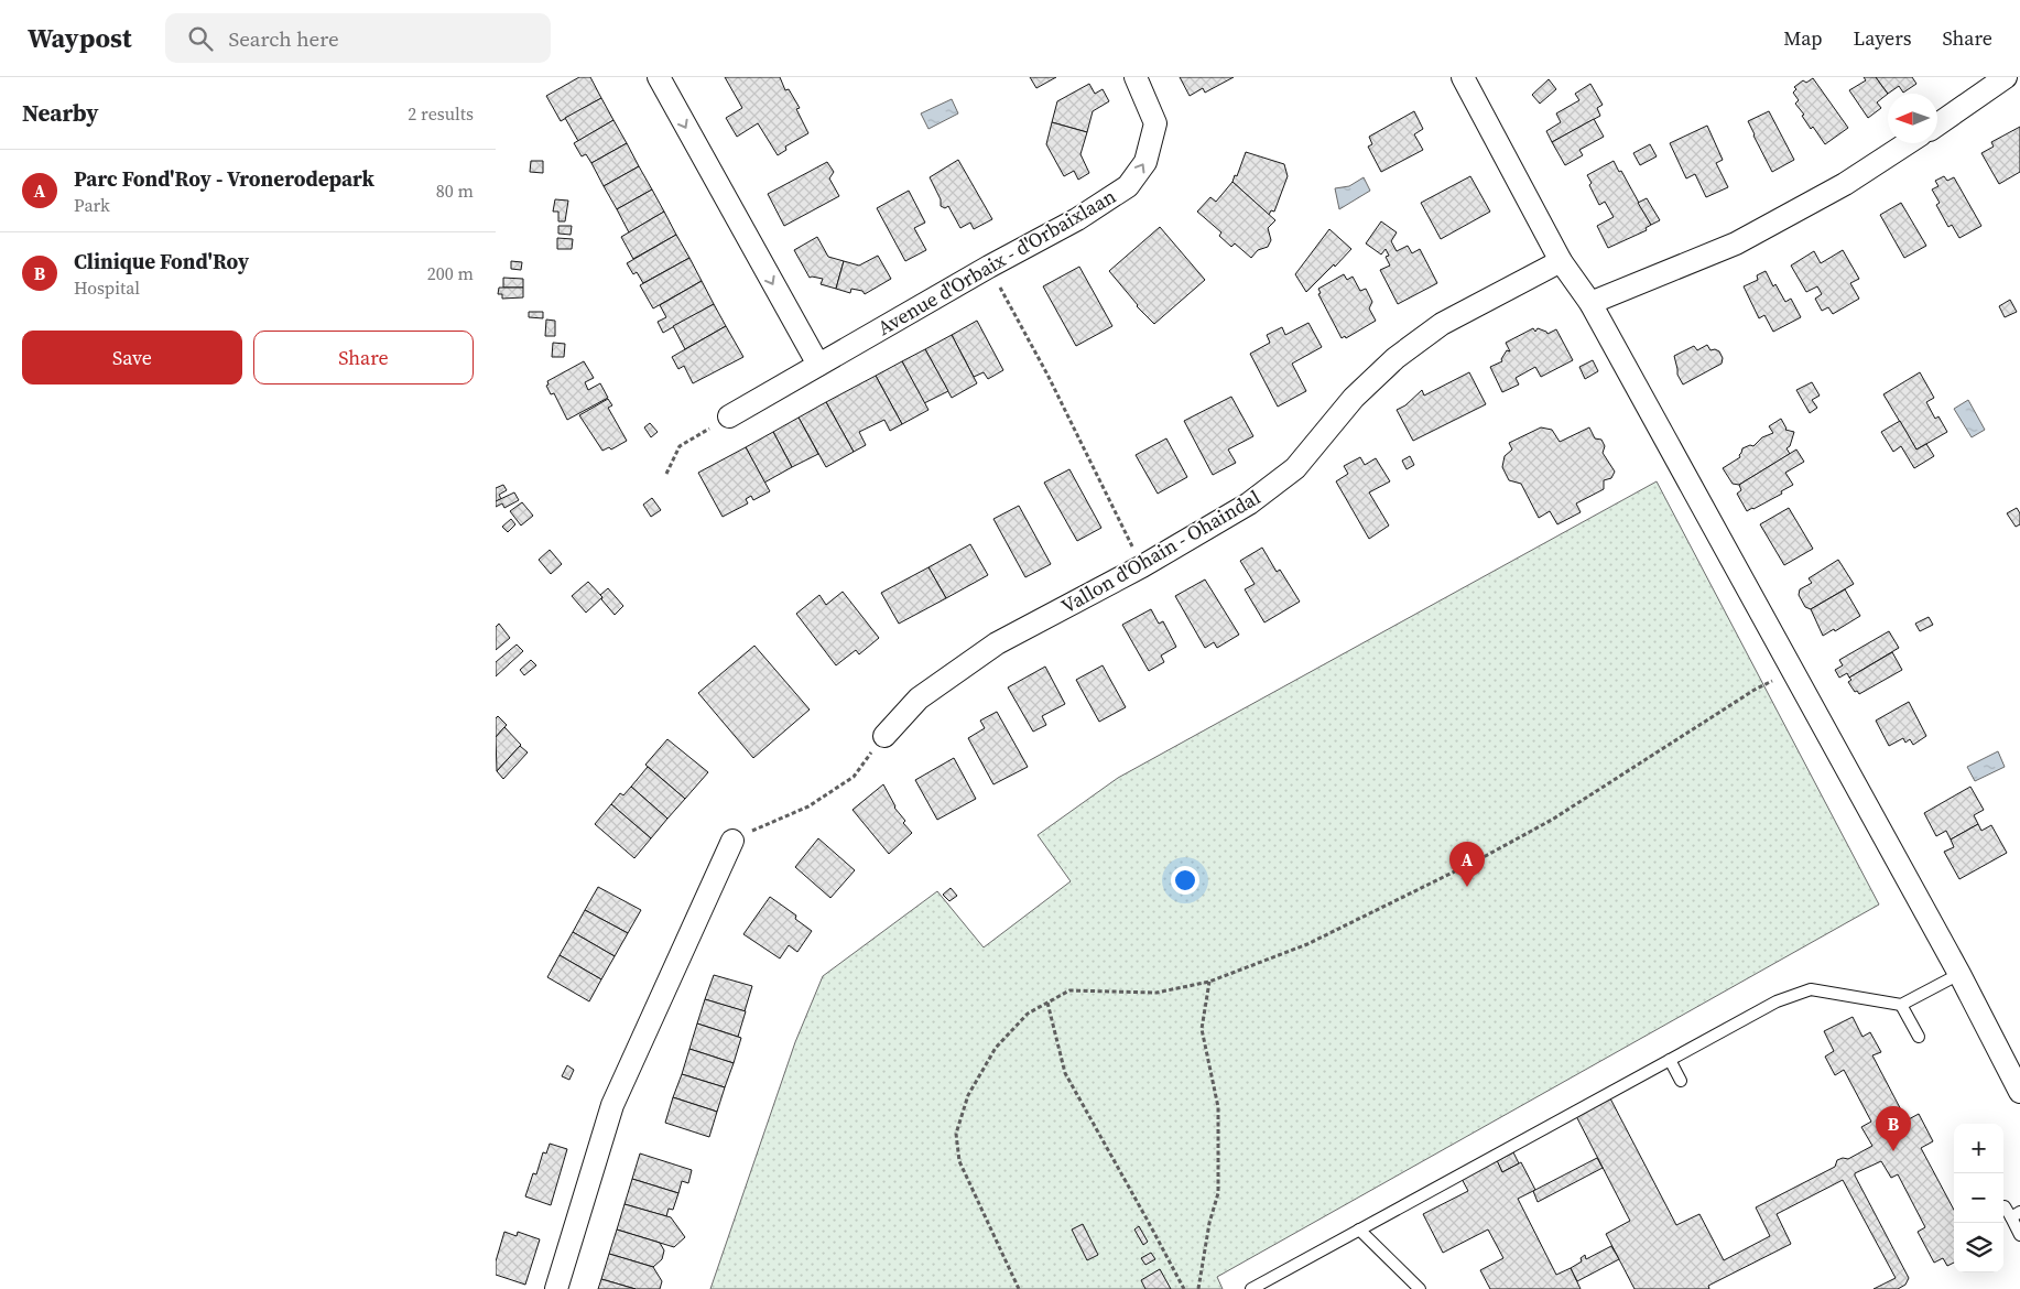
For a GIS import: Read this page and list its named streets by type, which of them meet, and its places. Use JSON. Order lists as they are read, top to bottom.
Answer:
{
  "streets": {
    "street": ["Avenue d'Orbaix - d'Orbaixlaan", "Vallon d'Ohain - Ohaindal"]
  },
  "one_way": ["Avenue d'Orbaix - d'Orbaixlaan"],
  "north": "left",
  "page": {
    "header": "Waypost",
    "search": "Search here",
    "nav": ["Map", "Layers", "Share"],
    "heading": ["Nearby", "2 results"],
    "list": [
      {
        "mark": "A",
        "name": "Parc Fond'Roy - Vronerodepark",
        "note": "Park",
        "value": "80 m"
      },
      {
        "mark": "B",
        "name": "Clinique Fond'Roy",
        "note": "Hospital",
        "value": "200 m"
      }
    ],
    "buttons": ["Save", "Share"],
    "pins": ["A", "B"],
    "map_buttons": ["+", "−"]
  }
}
